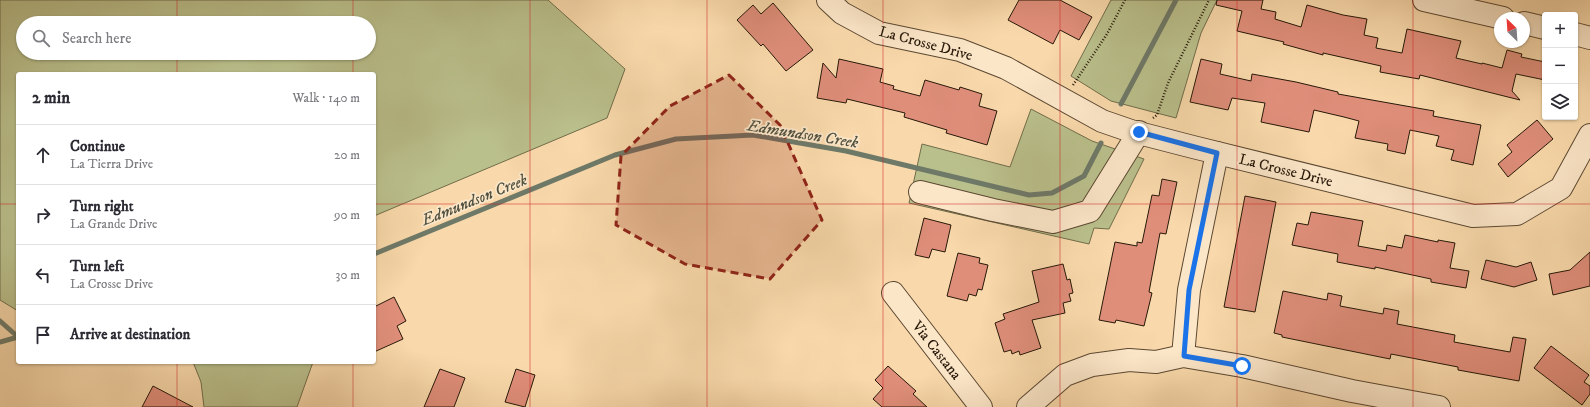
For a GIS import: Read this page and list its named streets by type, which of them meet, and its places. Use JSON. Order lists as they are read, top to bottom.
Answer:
{
  "streets": {
    "street": ["La Crosse Drive", "Via Castana"]
  },
  "water": ["Edmundson Creek"],
  "north": "top left",
  "page": {
    "map_buttons": ["+", "−"],
    "search": "Search here",
    "heading": ["2 min", "Walk · 140 m"],
    "list": [
      ["Continue", "La Tierra Drive", "20 m"],
      ["Turn right", "La Grande Drive", "90 m"],
      ["Turn left", "La Crosse Drive", "30 m"],
      "Arrive at destination"
    ]
  }
}
